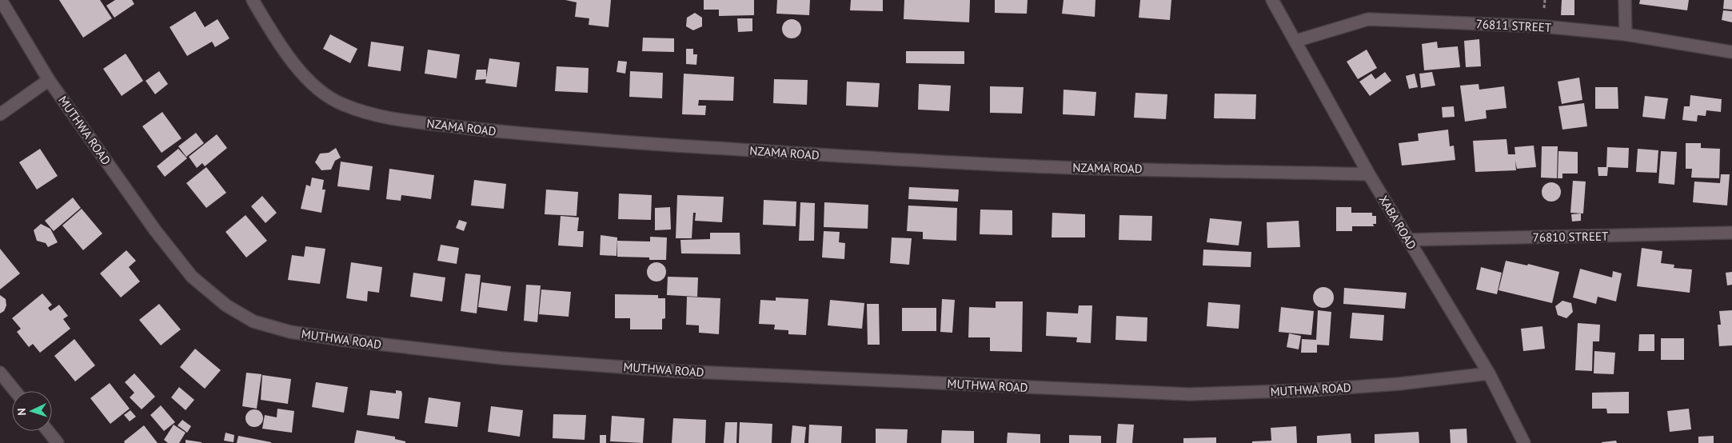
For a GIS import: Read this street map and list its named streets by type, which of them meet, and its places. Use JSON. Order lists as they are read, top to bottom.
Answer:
{
  "streets": {
    "street": [
      "76811 STREET",
      "NZAMA ROAD",
      "MUTHWA ROAD",
      "XABA ROAD",
      "76810 STREET"
    ]
  },
  "crossings": [
    ["76811 STREET", "XABA ROAD"],
    ["NZAMA ROAD", "XABA ROAD"],
    ["MUTHWA ROAD", "XABA ROAD"],
    ["XABA ROAD", "76810 STREET"]
  ],
  "north": "left"
}
